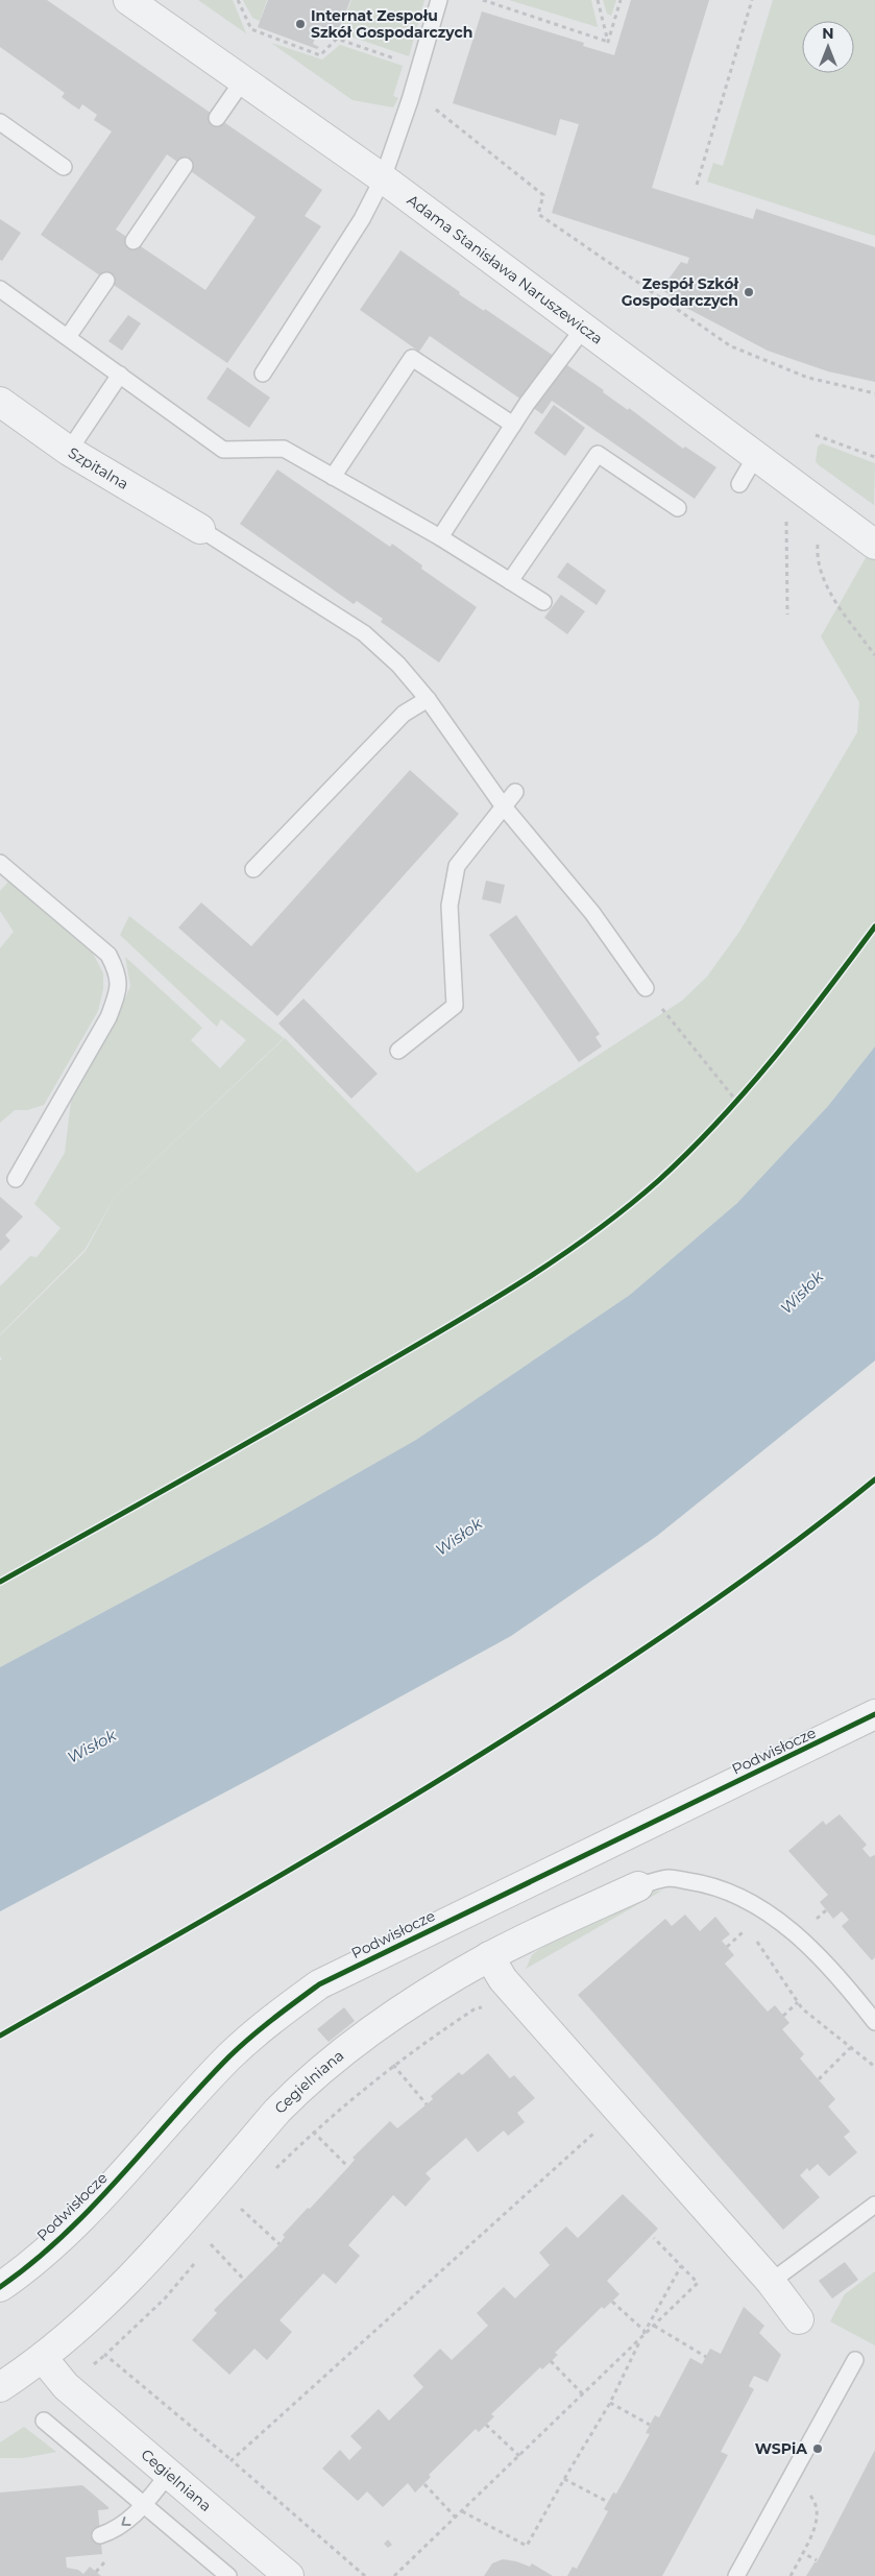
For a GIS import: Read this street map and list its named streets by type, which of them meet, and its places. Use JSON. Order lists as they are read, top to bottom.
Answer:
{
  "streets": {
    "street": [
      "Adama Stanisława Naruszewicza",
      "Szpitalna",
      "Podwisłocze",
      "Cegielniana"
    ]
  },
  "water": ["Wisłok"],
  "places": ["Internat Zespołu Szkół Gospodarczych", "Zespół Szkół Gospodarczych", "WSPiA"],
  "north": "top"
}
